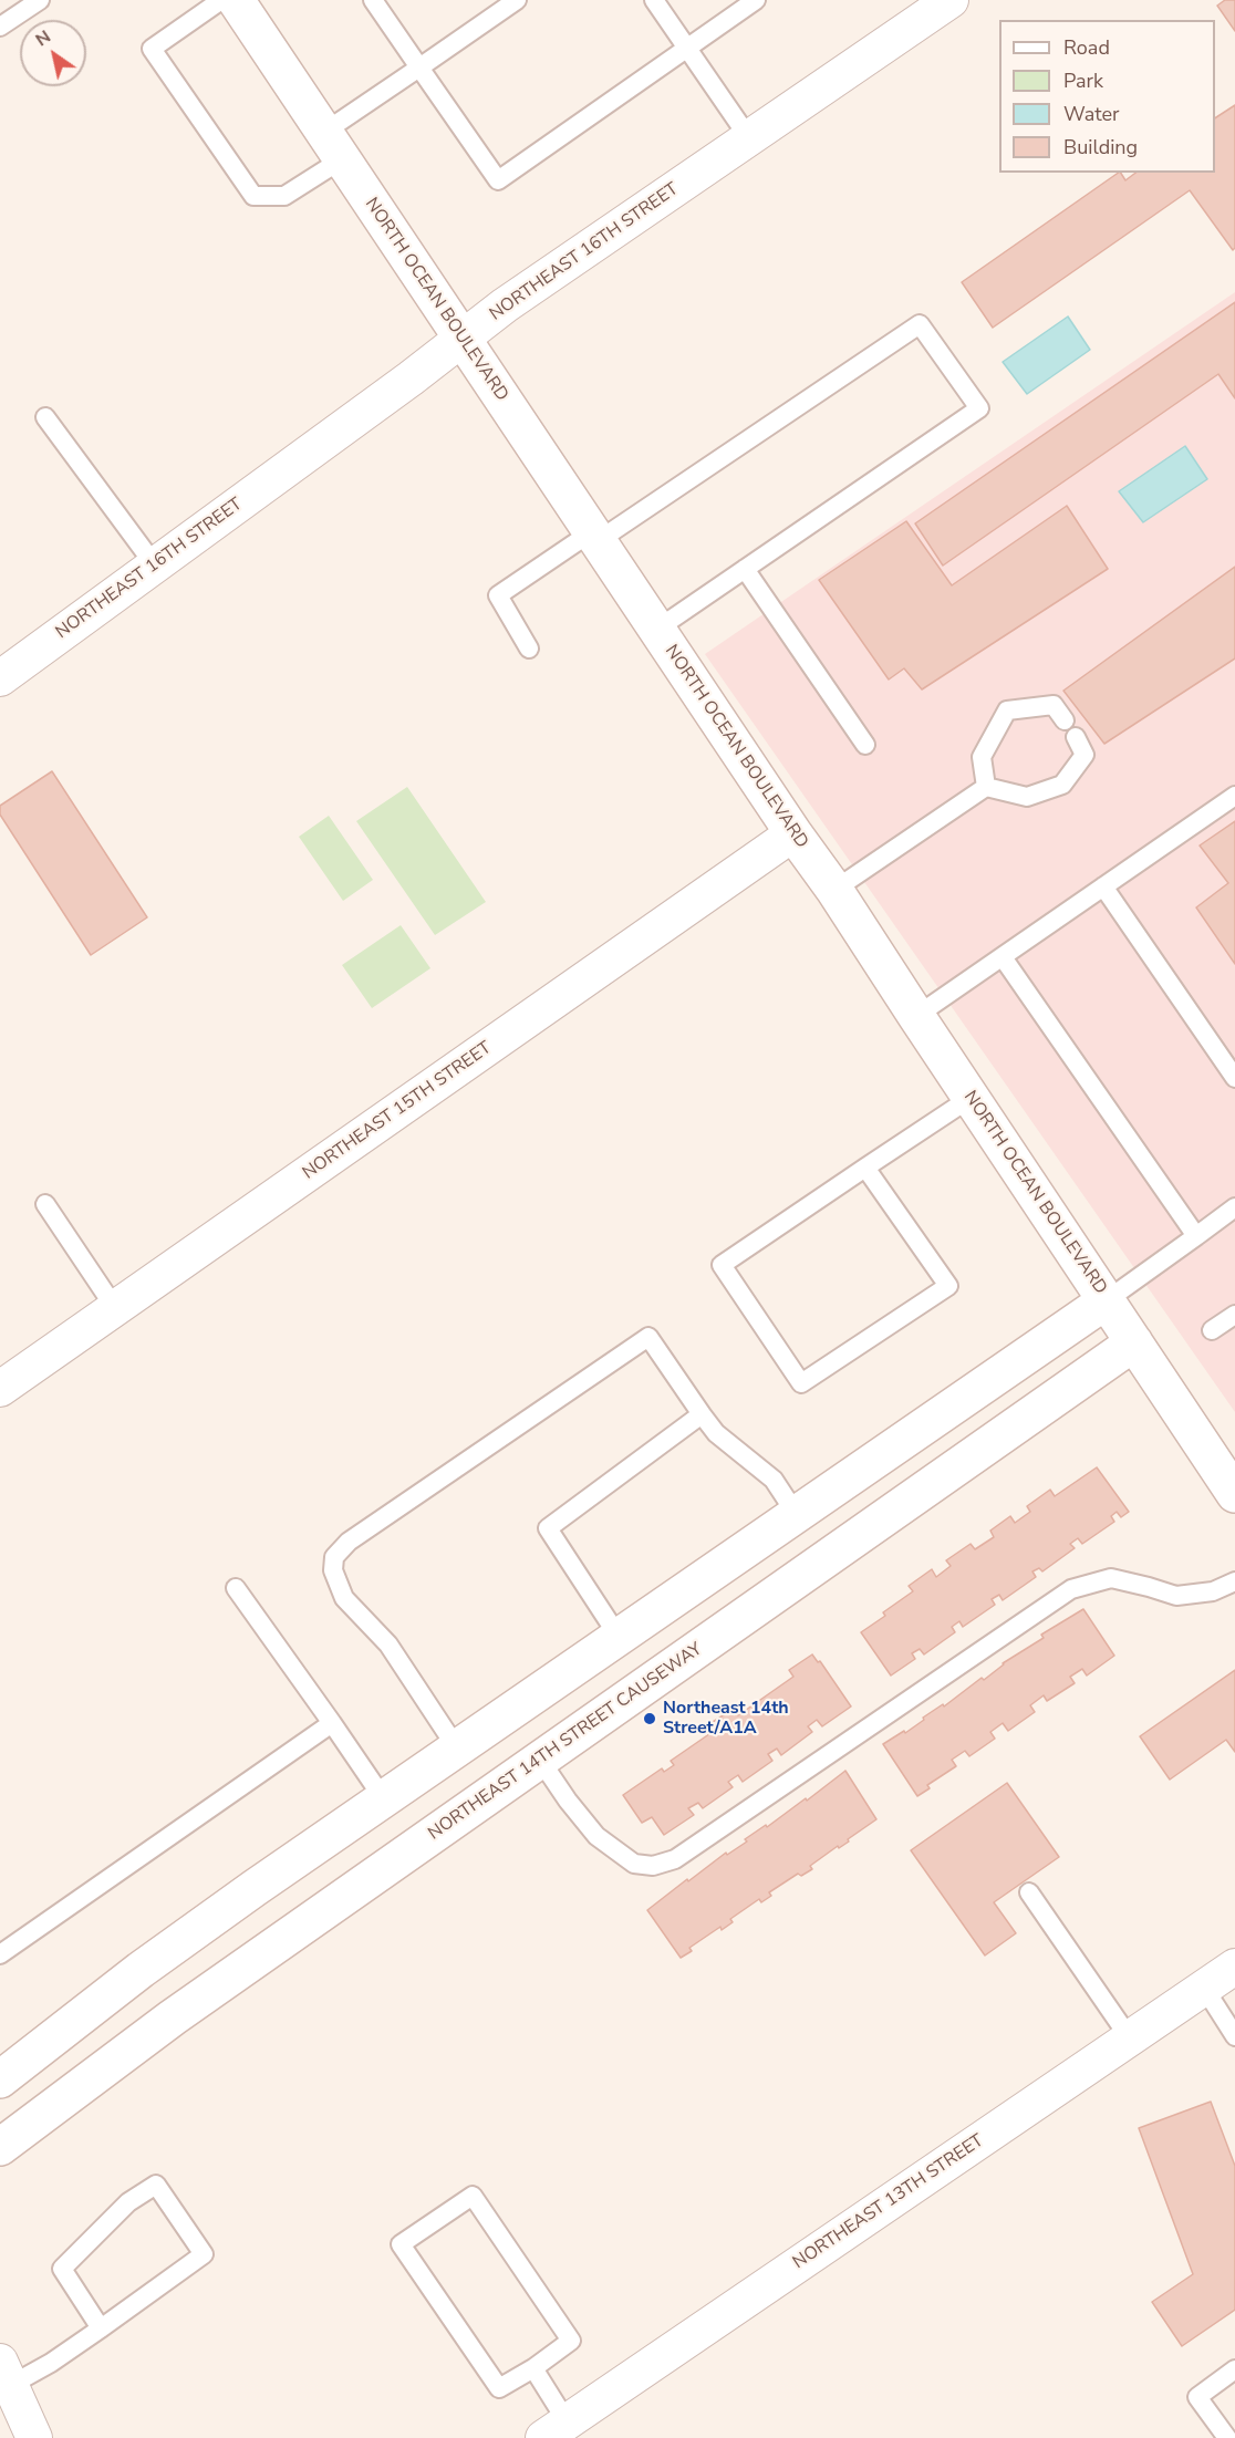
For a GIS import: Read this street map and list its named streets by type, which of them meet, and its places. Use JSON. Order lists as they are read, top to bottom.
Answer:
{
  "streets": {
    "main road": ["NORTH OCEAN BOULEVARD", "NORTHEAST 14TH STREET CAUSEWAY"],
    "street": ["NORTHEAST 16TH STREET", "NORTHEAST 15TH STREET", "NORTHEAST 13TH STREET"]
  },
  "crossings": [
    ["NORTHEAST 16TH STREET", "NORTH OCEAN BOULEVARD"],
    ["NORTH OCEAN BOULEVARD", "NORTHEAST 15TH STREET"],
    ["NORTH OCEAN BOULEVARD", "NORTHEAST 14TH STREET CAUSEWAY"]
  ],
  "places": ["Northeast 14th Street/A1A"],
  "legend": [
    "Road",
    "Park",
    "Water",
    "Building"
  ],
  "north": "top left"
}
